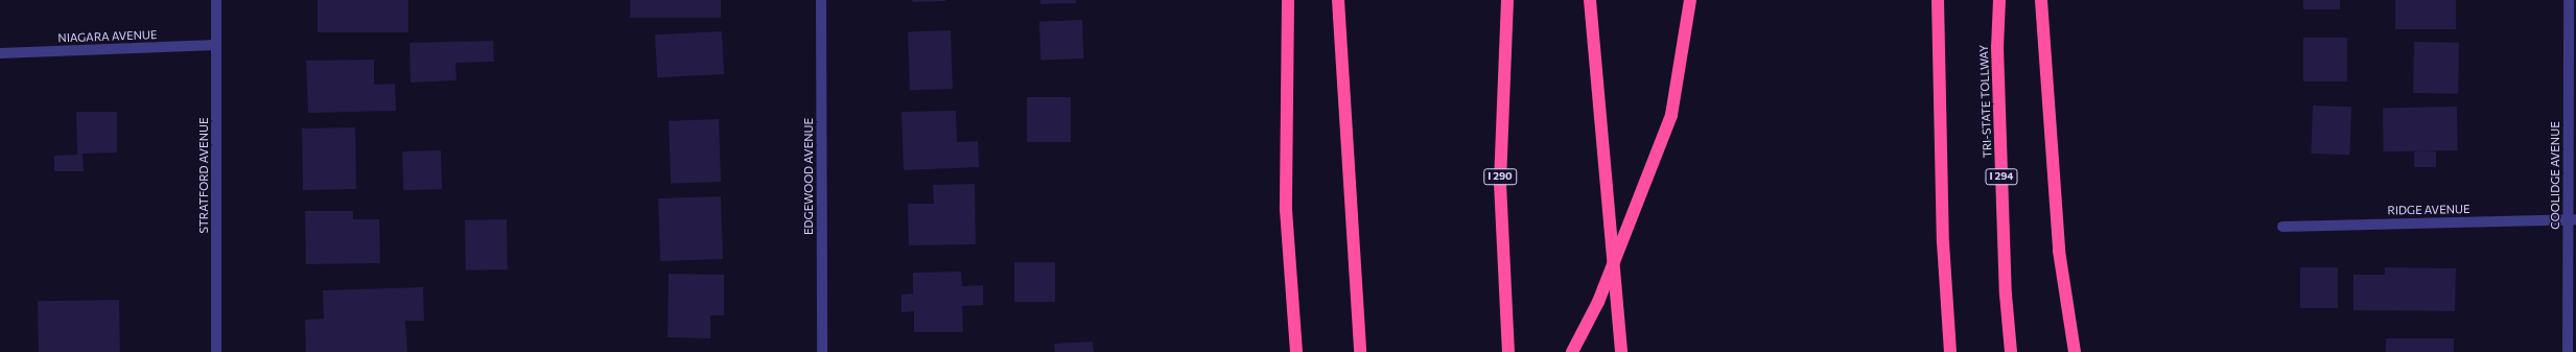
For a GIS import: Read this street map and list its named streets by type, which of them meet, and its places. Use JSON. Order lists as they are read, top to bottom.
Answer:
{
  "streets": {
    "highway": ["TRI-STATE TOLLWAY", "I 290", "I 294"],
    "street": [
      "NIAGARA AVENUE",
      "STRATFORD AVENUE",
      "COOLIDGE AVENUE",
      "EDGEWOOD AVENUE",
      "RIDGE AVENUE"
    ]
  },
  "crossings": [
    ["NIAGARA AVENUE", "STRATFORD AVENUE"],
    ["COOLIDGE AVENUE", "RIDGE AVENUE"]
  ]
}
